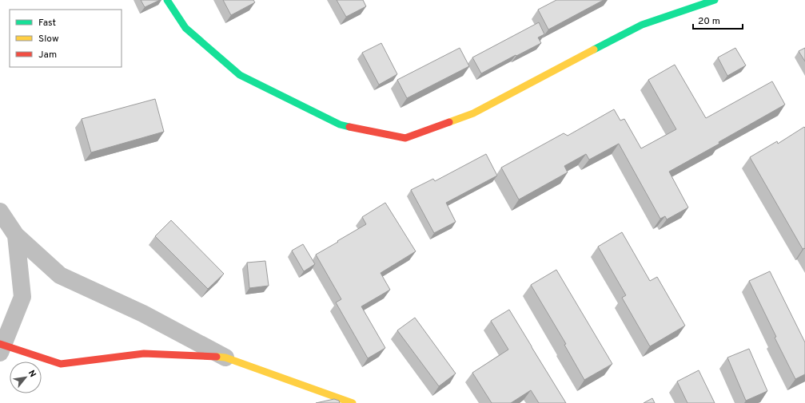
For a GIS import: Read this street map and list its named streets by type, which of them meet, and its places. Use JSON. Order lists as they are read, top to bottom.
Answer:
{
  "legend": ["Fast", "Slow", "Jam"],
  "scale_bar": "20 m",
  "north": "top right"
}
